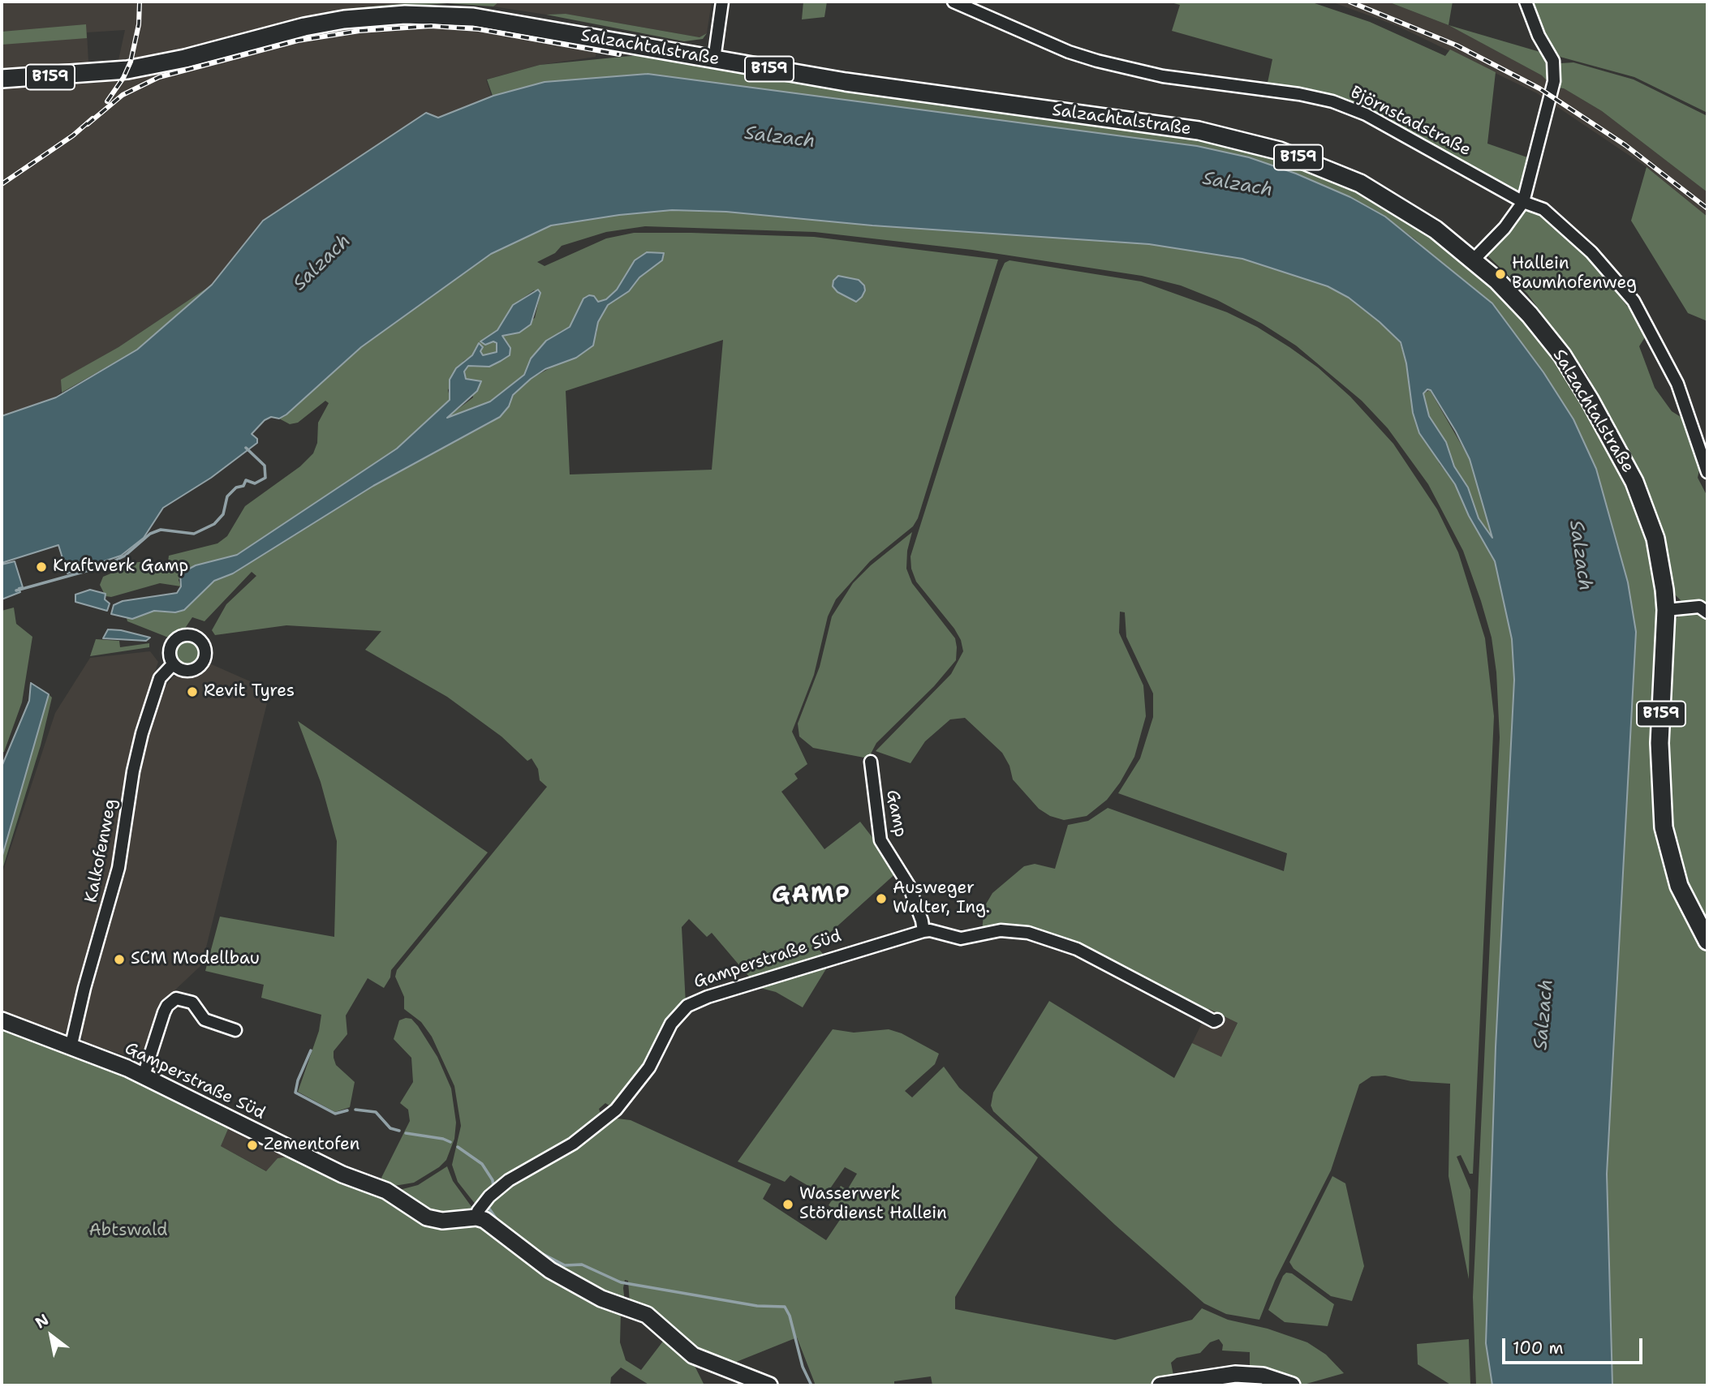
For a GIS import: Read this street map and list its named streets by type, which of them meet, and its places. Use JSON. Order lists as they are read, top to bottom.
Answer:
{
  "streets": {
    "main road": ["Salzachtalstraße", "B159"],
    "street": [
      "Björnstadstraße",
      "Gamp",
      "Kalkofenweg",
      "Gamperstraße Süd"
    ]
  },
  "crossings": [
    ["Gamp", "Gamperstraße Süd"],
    ["Kalkofenweg", "Gamperstraße Süd"]
  ],
  "districts": ["GAMP"],
  "water": ["Salzach"],
  "parks": ["Abtswald"],
  "places": [
    "Hallein Baumhofenweg",
    "Kraftwerk Gamp",
    "Revit Tyres",
    "Ausweger Walter, Ing.",
    "SCM Modellbau",
    "Zementofen",
    "Wasserwerk Stördienst Hallein"
  ],
  "scale_bar": "100 m",
  "north": "top left"
}
